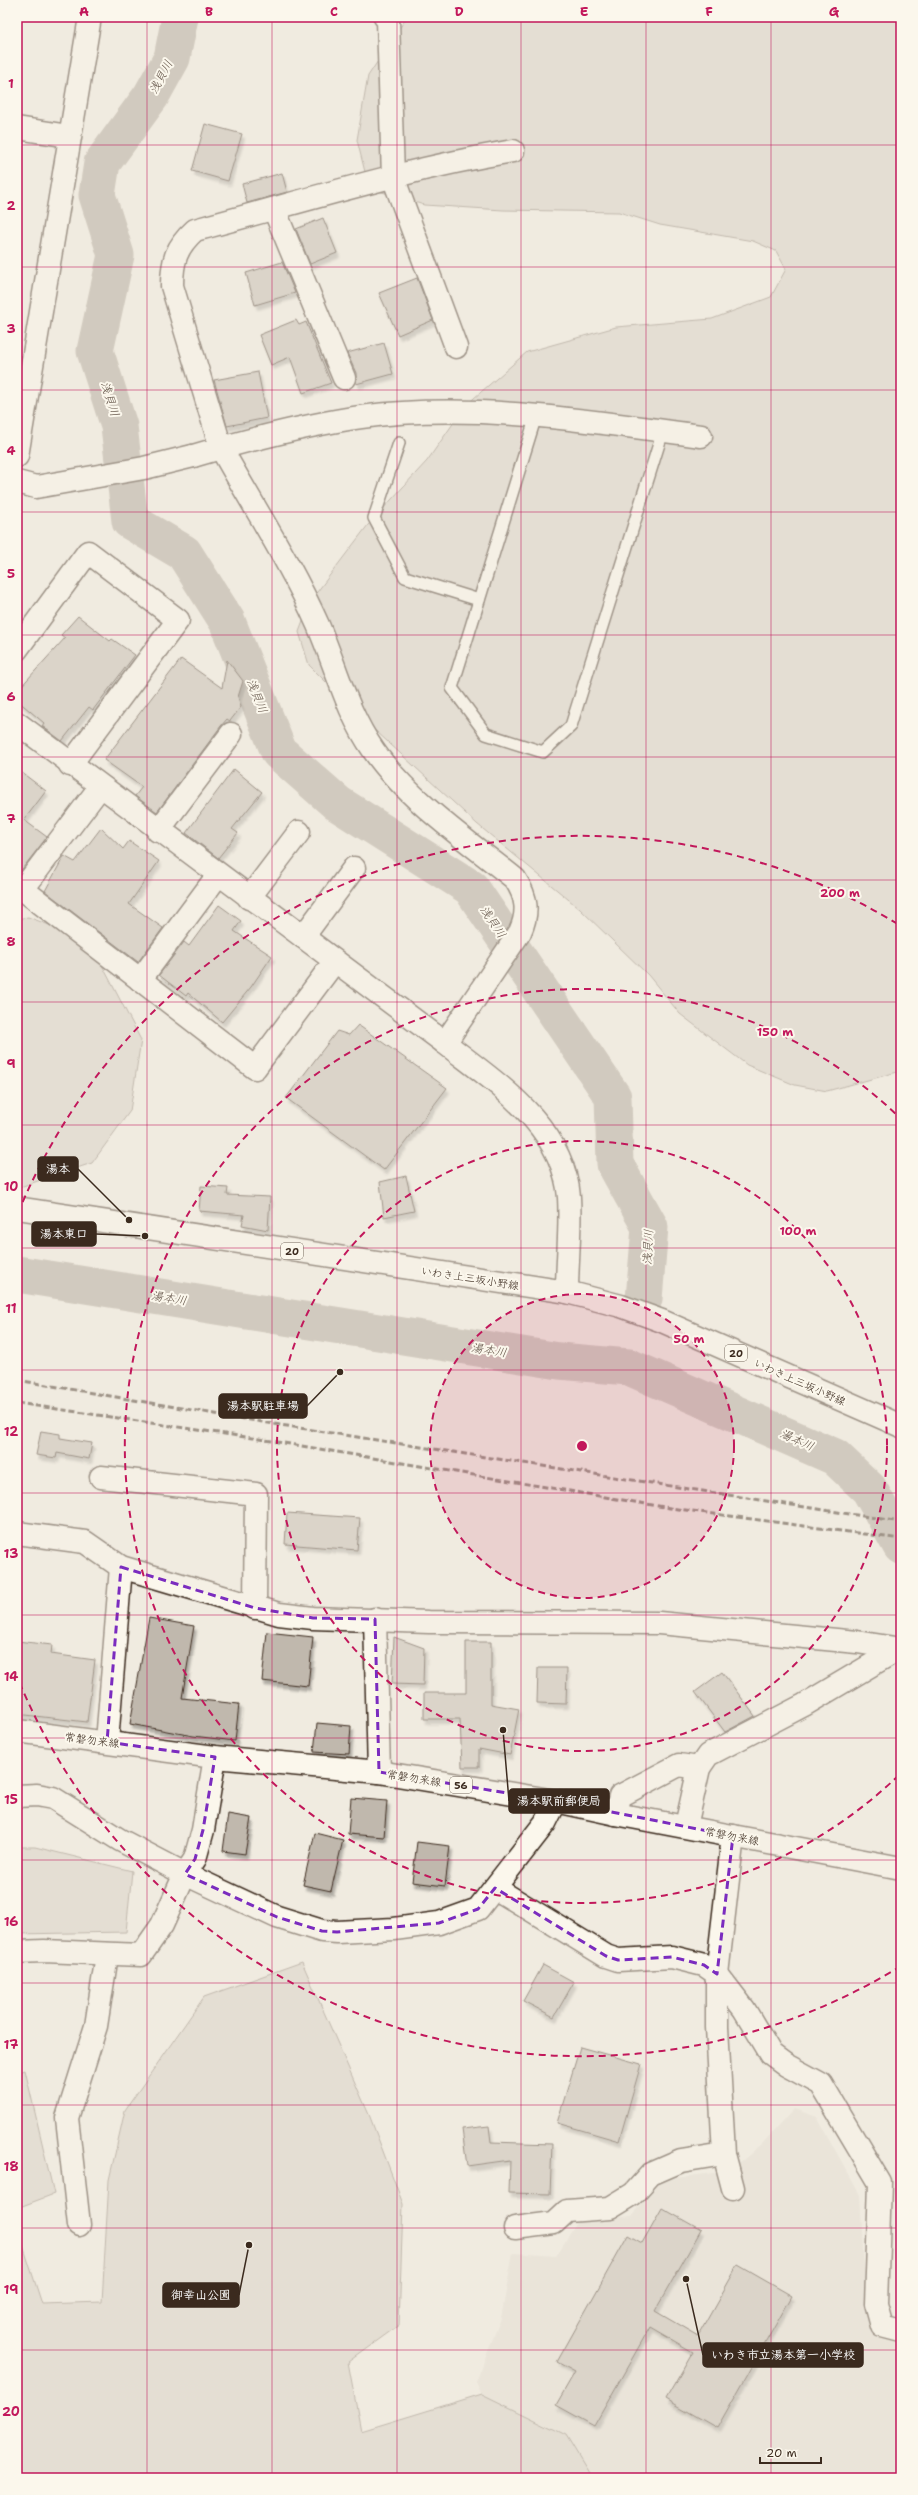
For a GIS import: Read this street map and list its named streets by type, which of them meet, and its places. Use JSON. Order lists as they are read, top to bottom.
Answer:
{
  "streets": {
    "street": [
      "20",
      "いわき上三坂小野線",
      "常磐勿来線",
      "56"
    ]
  },
  "water": ["浅貝川", "湯本川"],
  "places": [
    "湯本",
    "湯本東口",
    "湯本駅駐車場",
    "湯本駅前郵便局",
    "御幸山公園",
    "いわき市立湯本第一小学校"
  ],
  "scale_bar": "20 m",
  "grid": {
    "columns": [
      "A",
      "B",
      "C",
      "D",
      "E",
      "F",
      "G"
    ],
    "rows": [
      "1",
      "2",
      "3",
      "4",
      "5",
      "6",
      "7",
      "8",
      "9",
      "10",
      "11",
      "12",
      "13",
      "14",
      "15",
      "16",
      "17",
      "18",
      "19",
      "20"
    ]
  },
  "rings": [
    "200 m",
    "150 m",
    "100 m",
    "50 m"
  ]
}
